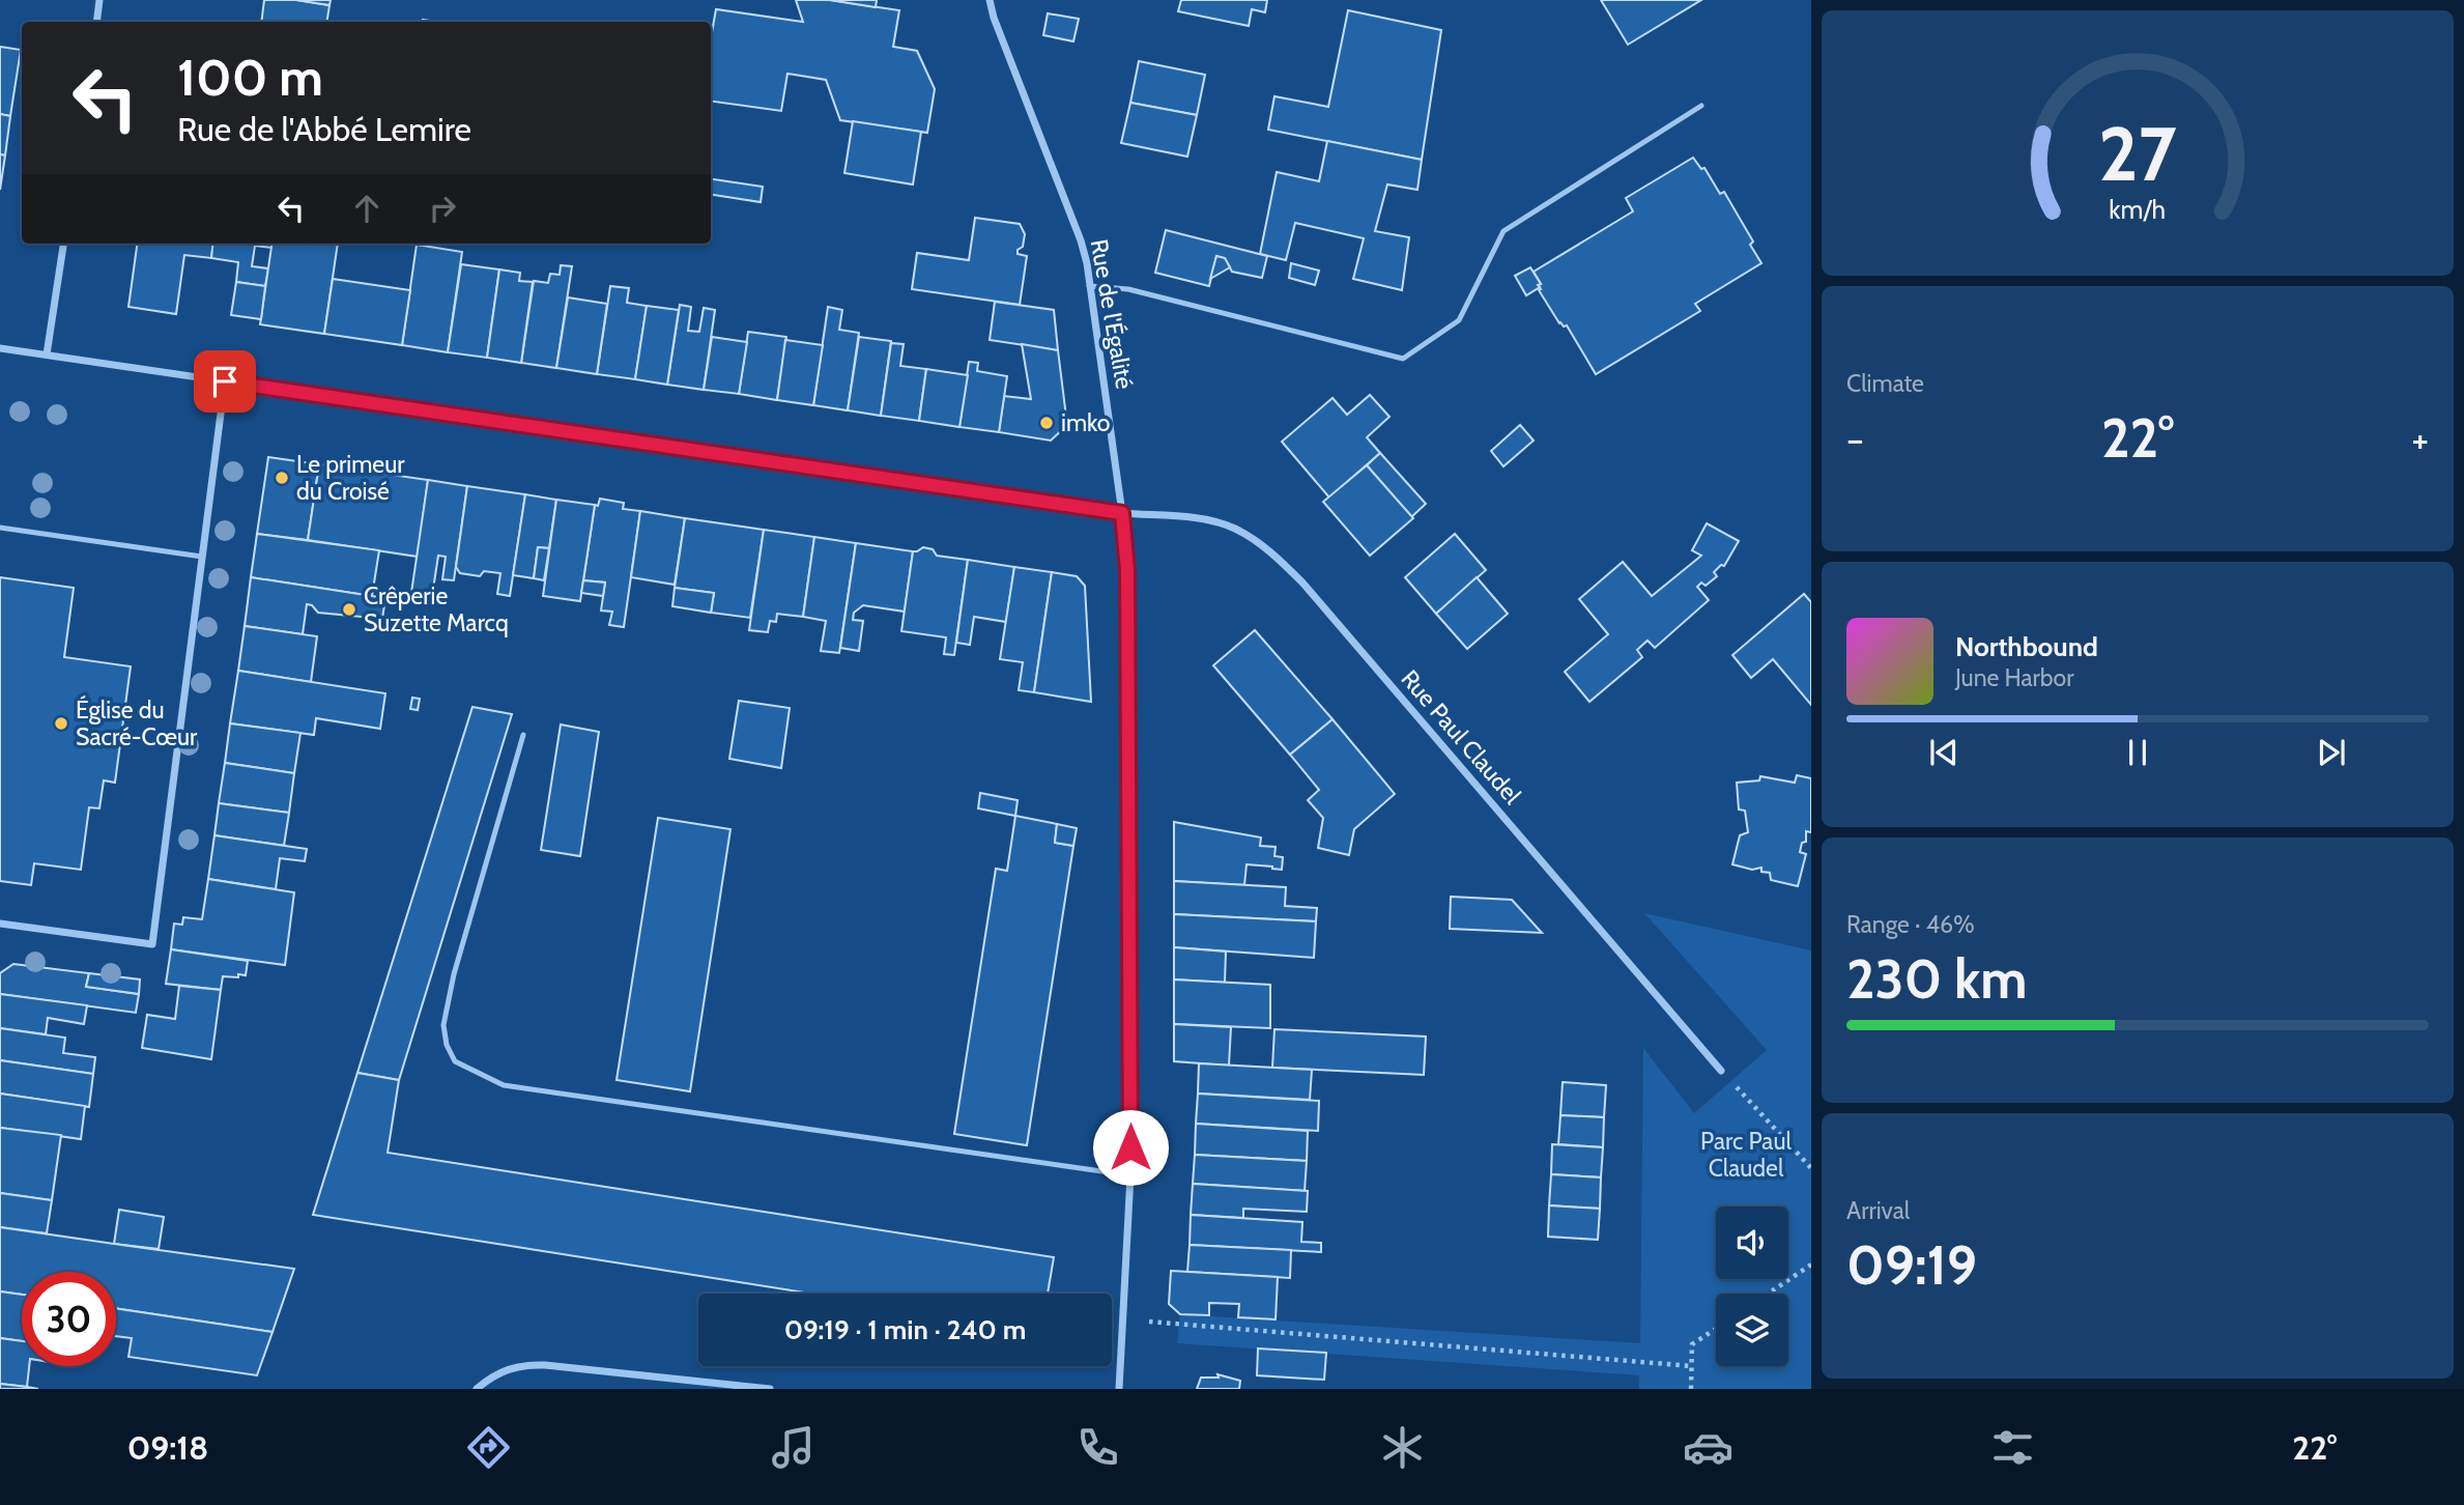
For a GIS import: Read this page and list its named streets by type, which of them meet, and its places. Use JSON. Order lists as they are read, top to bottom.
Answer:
{
  "streets": {
    "street": ["Rue de l'Égalité", "Rue Paul Claudel"]
  },
  "crossings": [
    ["Rue de l'Égalité", "Rue Paul Claudel"]
  ],
  "parks": ["Parc Paul Claudel"],
  "places": [
    "imko",
    "Le primeur du Croisé",
    "Crêperie Suzette Marcq",
    "Église du Sacré-Cœur"
  ],
  "page": {
    "turn": ["100 m", "Rue de l'Abbé Lemire"],
    "tile": [
      "Climate",
      ["Range · 46%", "230 km"],
      ["Arrival", "09:19"]
    ],
    "heat": ["−", "22°", "+"],
    "song": ["Northbound", "June Harbor"],
    "limit": "30",
    "trip": "09:19 · 1 min · 240 m",
    "tabs": ["09:18", "22°"],
    "gauge": ["27", "km/h"]
  }
}
